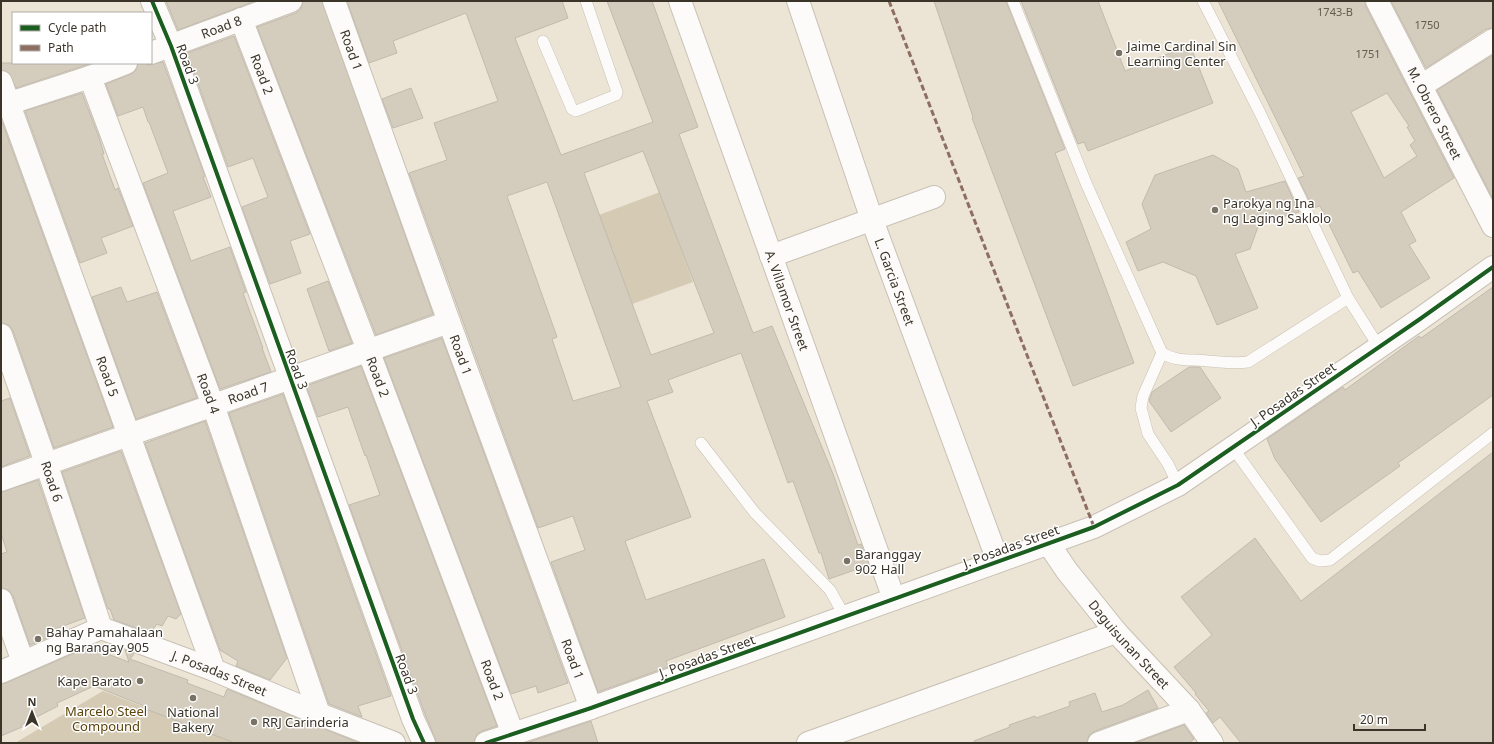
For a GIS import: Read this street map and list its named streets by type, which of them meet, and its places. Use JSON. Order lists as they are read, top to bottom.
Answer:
{
  "streets": {
    "street": [
      "Road 8",
      "Road 1",
      "Road 3",
      "Road 2",
      "M. Obrero Street",
      "L. Garcia Street",
      "A. Villamor Street",
      "Road 5",
      "Road 7",
      "Road 4",
      "J. Posadas Street",
      "Road 6",
      "Daguisunan Street"
    ]
  },
  "crossings": [
    ["Road 8", "Road 3"],
    ["Road 8", "Road 2"],
    ["Road 1", "Road 7"],
    ["Road 1", "J. Posadas Street"],
    ["Road 3", "Road 7"],
    ["Road 2", "Road 7"],
    ["Road 2", "J. Posadas Street"],
    ["L. Garcia Street", "J. Posadas Street"],
    ["A. Villamor Street", "J. Posadas Street"],
    ["Road 5", "Road 7"],
    ["Road 5", "J. Posadas Street"],
    ["Road 7", "Road 4"],
    ["Road 7", "Road 6"],
    ["Road 4", "J. Posadas Street"],
    ["J. Posadas Street", "Road 6"],
    ["J. Posadas Street", "Daguisunan Street"]
  ],
  "parks": ["Marcelo Steel Compound"],
  "places": [
    "Jaime Cardinal Sin Learning Center",
    "Parokya ng Ina ng Laging Saklolo",
    "Baranggay 902 Hall",
    "Bahay Pamahalaan ng Barangay 905",
    "Kape Barato",
    "National Bakery",
    "RRJ Carinderia"
  ],
  "house_numbers": ["1743-B", "1750", "1751"],
  "legend": ["Cycle path", "Path"],
  "scale_bar": "20 m",
  "north": "top"
}
